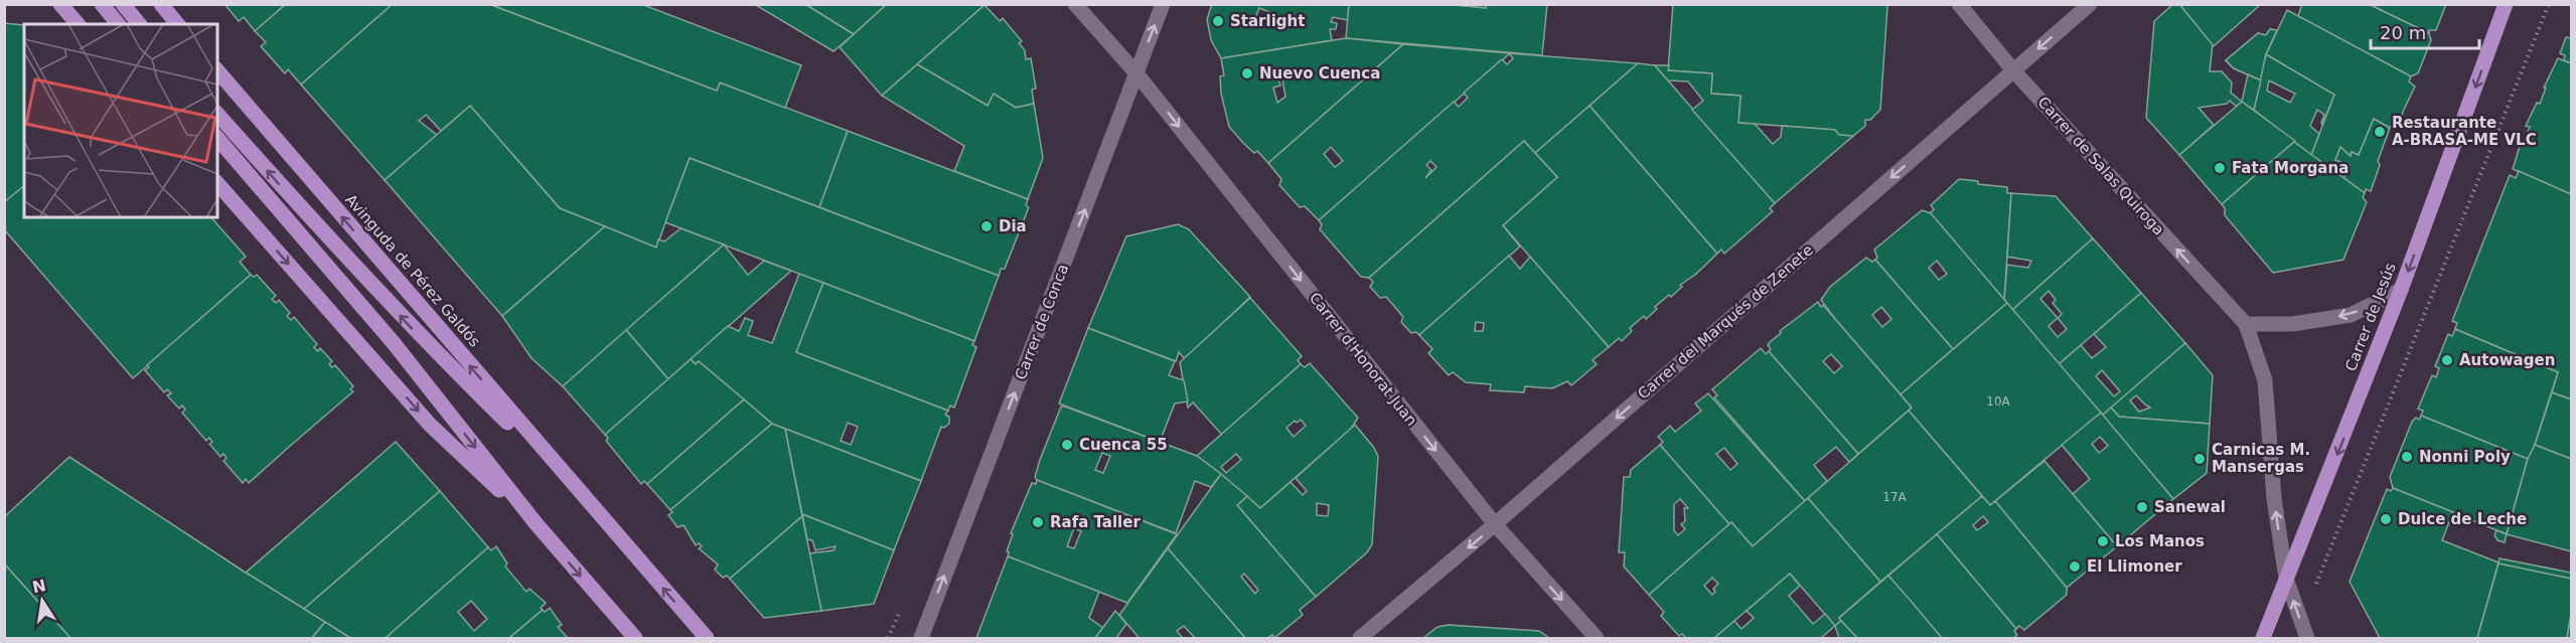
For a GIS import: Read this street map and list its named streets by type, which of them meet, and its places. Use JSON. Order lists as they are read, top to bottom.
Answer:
{
  "streets": {
    "main road": ["Avinguda de Pérez Galdós", "Carrer de Jesús"],
    "street": [
      "Carrer de Salas Quiroga",
      "Carrer de Conca",
      "Carrer del Marqués de Zenete",
      "Carrer d'Honorat Juan"
    ]
  },
  "crossings": [
    ["Carrer de Salas Quiroga", "Carrer de Jesús"],
    ["Carrer de Salas Quiroga", "Carrer del Marqués de Zenete"],
    ["Carrer de Conca", "Carrer d'Honorat Juan"],
    ["Carrer del Marqués de Zenete", "Carrer d'Honorat Juan"]
  ],
  "one_way": [
    "Carrer de Salas Quiroga",
    "Carrer de Jesús",
    "Carrer de Conca",
    "Carrer del Marqués de Zenete",
    "Carrer d'Honorat Juan"
  ],
  "places": [
    "Starlight",
    "Nuevo Cuenca",
    "Restaurante A-BRASA-ME VLC",
    "Fata Morgana",
    "Dia",
    "Autowagen",
    "Cuenca 55",
    "Nonni Poly",
    "Carnicas M. Mansergas",
    "Sanewal",
    "Dulce de Leche",
    "Rafa Taller",
    "Los Manos",
    "El Llimoner"
  ],
  "house_numbers": ["10A", "17A"],
  "scale_bar": "20 m",
  "north": "top"
}
